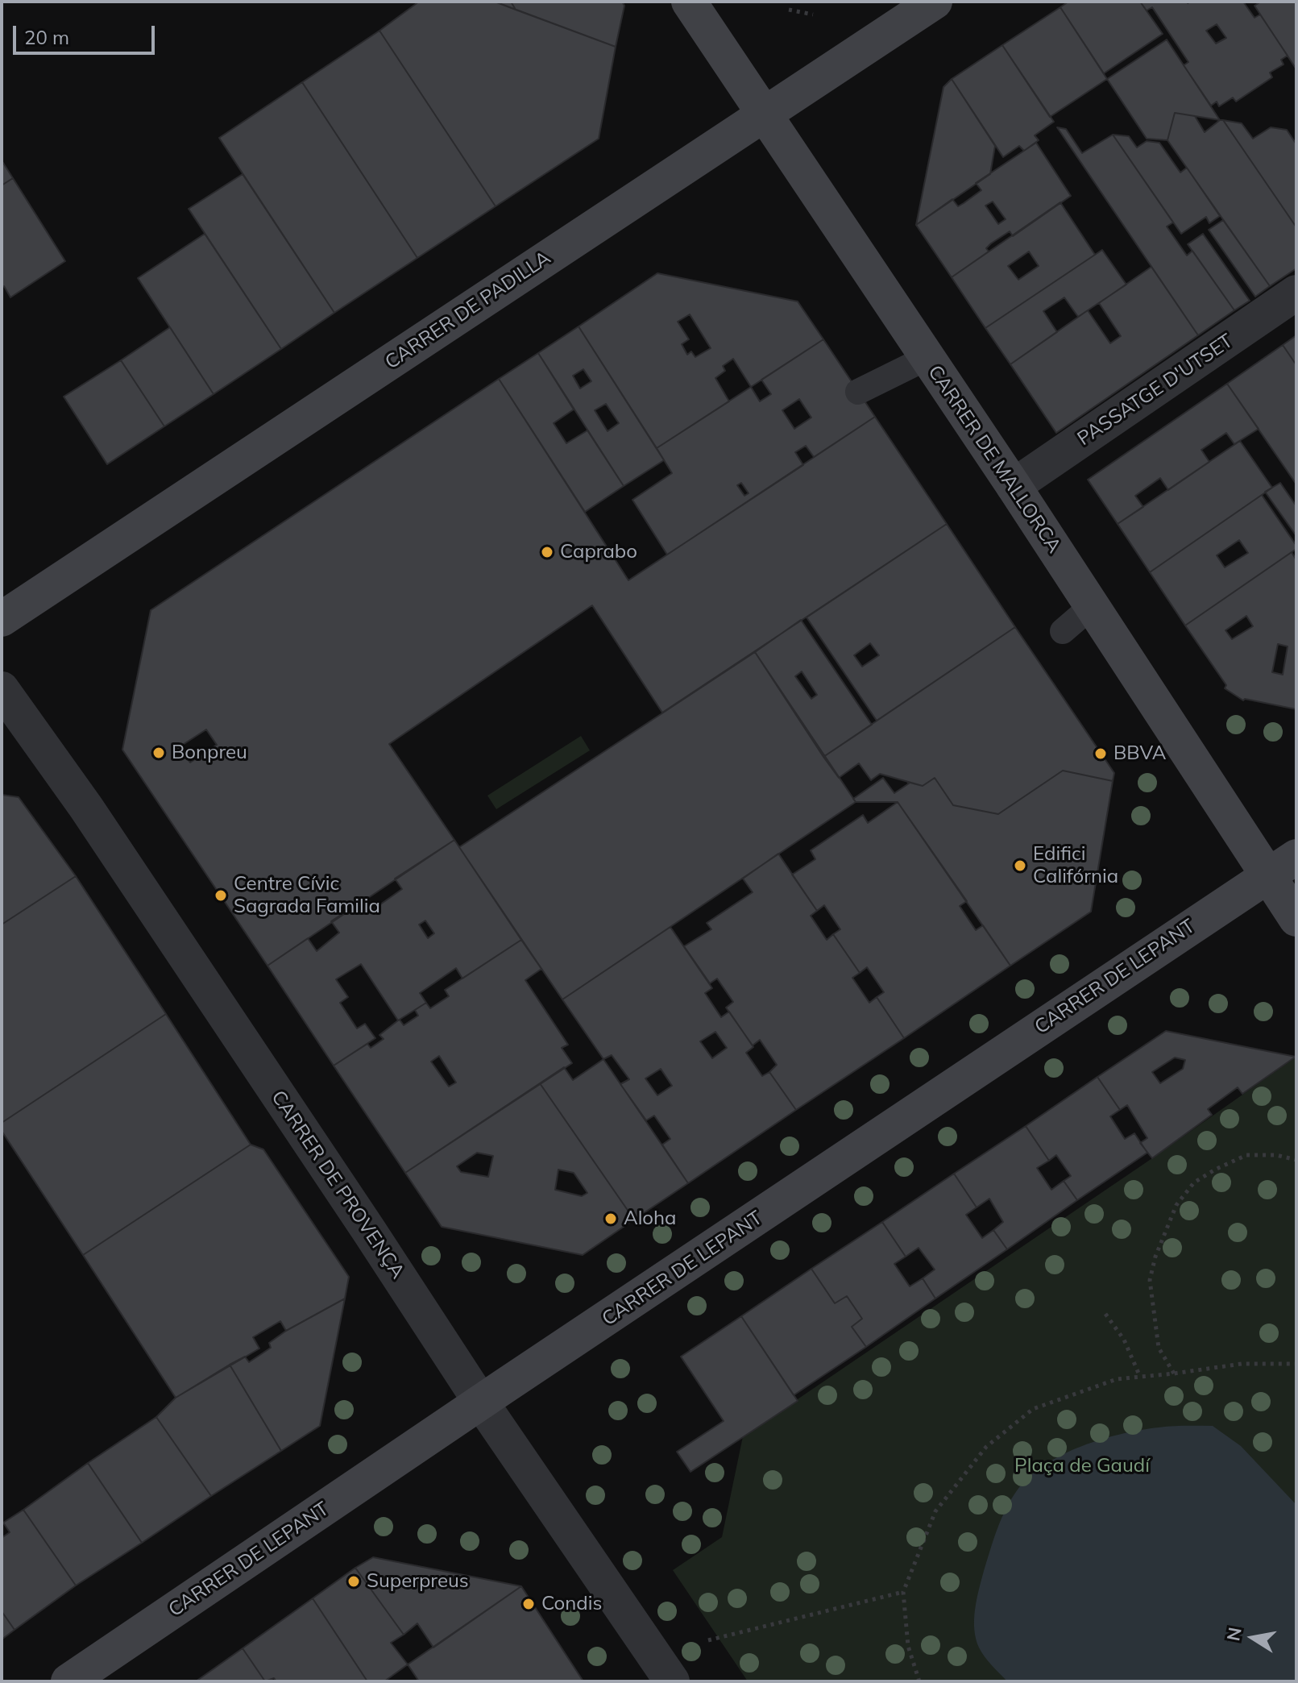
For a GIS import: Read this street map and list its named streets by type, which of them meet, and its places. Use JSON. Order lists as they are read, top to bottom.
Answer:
{
  "streets": {
    "main road": ["CARRER DE PADILLA", "CARRER DE MALLORCA", "CARRER DE LEPANT"],
    "street": ["PASSATGE D'UTSET", "CARRER DE PROVENÇA"]
  },
  "crossings": [
    ["CARRER DE PADILLA", "CARRER DE MALLORCA"],
    ["PASSATGE D'UTSET", "CARRER DE MALLORCA"],
    ["CARRER DE MALLORCA", "CARRER DE LEPANT"],
    ["CARRER DE LEPANT", "CARRER DE PROVENÇA"]
  ],
  "parks": ["Plaça de Gaudí"],
  "places": [
    "Caprabo",
    "Bonpreu",
    "BBVA",
    "Edifici Califórnia",
    "Centre Cívic Sagrada Familia",
    "Aloha",
    "Superpreus",
    "Condis"
  ],
  "scale_bar": "20 m",
  "north": "left"
}
